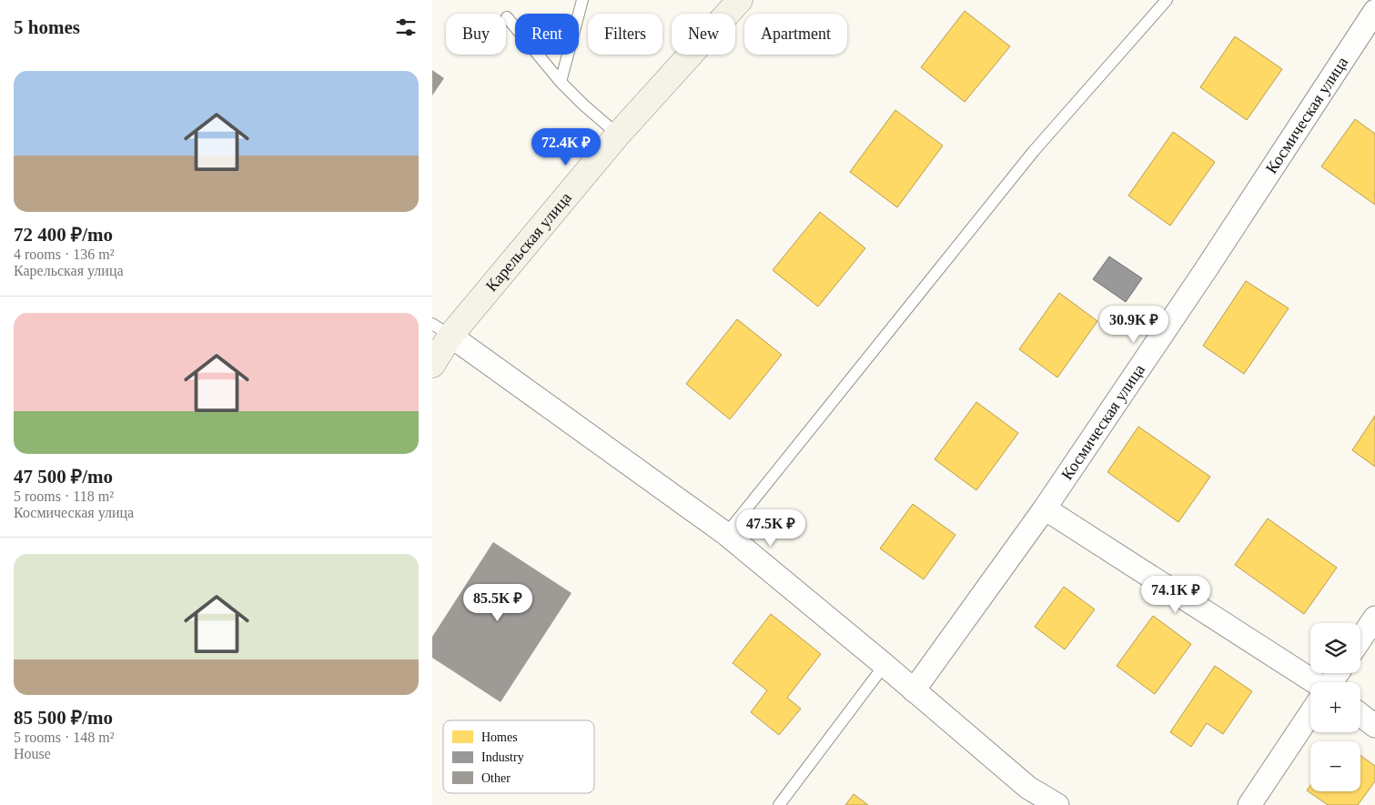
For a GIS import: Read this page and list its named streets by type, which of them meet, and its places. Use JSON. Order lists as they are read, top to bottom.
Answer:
{
  "streets": {
    "main road": ["Карельская улица"],
    "street": ["Космическая улица"]
  },
  "legend": ["Homes", "Industry", "Other"],
  "page": {
    "heading": "5 homes",
    "chip": [
      "Buy",
      "Rent",
      "Filters",
      "New",
      "Apartment"
    ],
    "list": [
      {
        "name": "72 400 ₽/mo",
        "note": "4 rooms · 136 m² · Карельская улица"
      },
      {
        "name": "47 500 ₽/mo",
        "note": "5 rooms · 118 m² · Космическая улица"
      },
      {
        "name": "85 500 ₽/mo",
        "note": "5 rooms · 148 m² · House"
      }
    ],
    "price": [
      "72.4K ₽",
      "30.9K ₽",
      "47.5K ₽",
      "74.1K ₽",
      "85.5K ₽"
    ],
    "map_buttons": ["+", "−"]
  }
}
